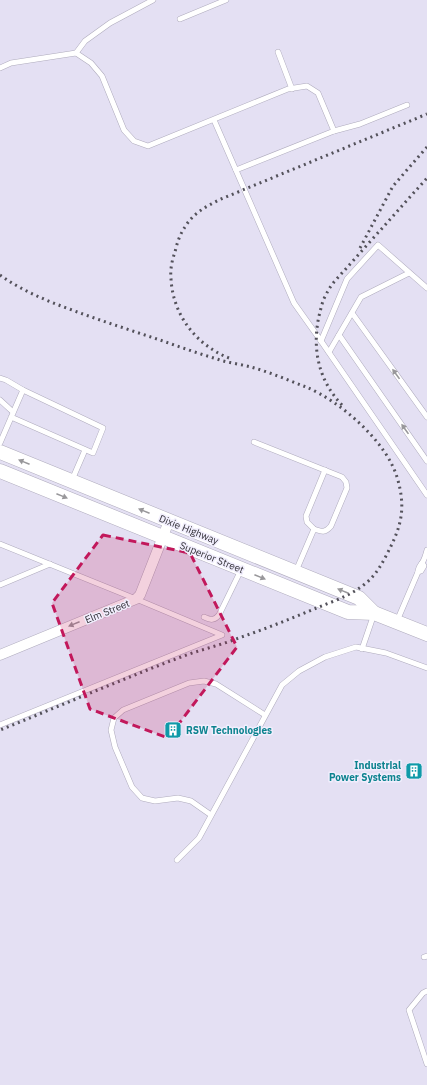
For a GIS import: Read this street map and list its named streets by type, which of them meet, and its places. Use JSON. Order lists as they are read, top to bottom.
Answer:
{
  "streets": {
    "main road": ["Dixie Highway", "Superior Street"],
    "street": ["Elm Street"]
  },
  "crossings": [
    ["Dixie Highway", "Superior Street"],
    ["Dixie Highway", "Elm Street"],
    ["Superior Street", "Elm Street"]
  ],
  "one_way": ["Dixie Highway", "Superior Street", "Elm Street"],
  "places": {
    "building": ["RSW Technologies", "Industrial Power Systems"]
  }
}
